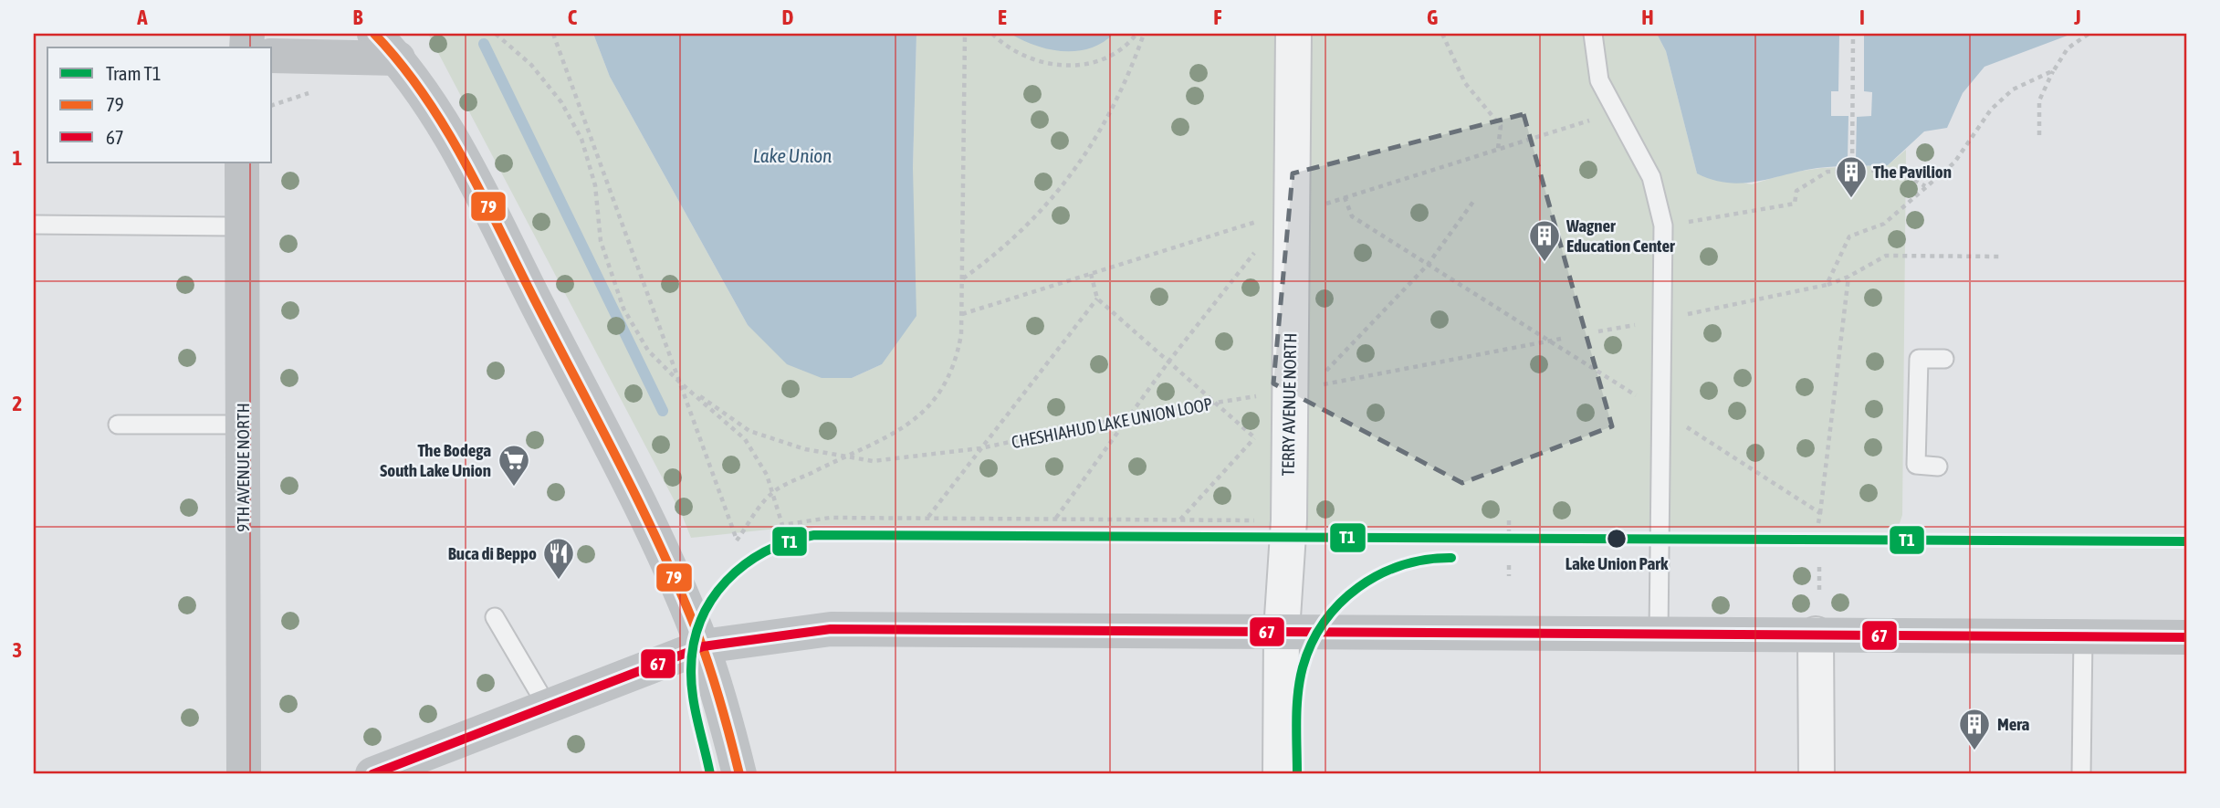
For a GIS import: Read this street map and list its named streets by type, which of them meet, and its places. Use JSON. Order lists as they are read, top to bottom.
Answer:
{
  "streets": {
    "main road": ["9TH AVENUE NORTH"],
    "street": ["TERRY AVENUE NORTH"],
    "path": ["CHESHIAHUD LAKE UNION LOOP"]
  },
  "crossings": [
    ["TERRY AVENUE NORTH", "CHESHIAHUD LAKE UNION LOOP"]
  ],
  "water": ["Lake Union"],
  "places": {
    "building": ["The Pavilion", "Wagner Education Center", "Mera"],
    "supermarket": ["The Bodega South Lake Union"],
    "other": ["Lake Union Park"],
    "restaurant": ["Buca di Beppo"]
  },
  "lines": ["transit line 79", "tram line T1", "transit line 67"],
  "legend": ["Tram T1", "79", "67"],
  "grid": {
    "columns": [
      "A",
      "B",
      "C",
      "D",
      "E",
      "F",
      "G",
      "H",
      "I",
      "J"
    ],
    "rows": ["1", "2", "3"]
  }
}
